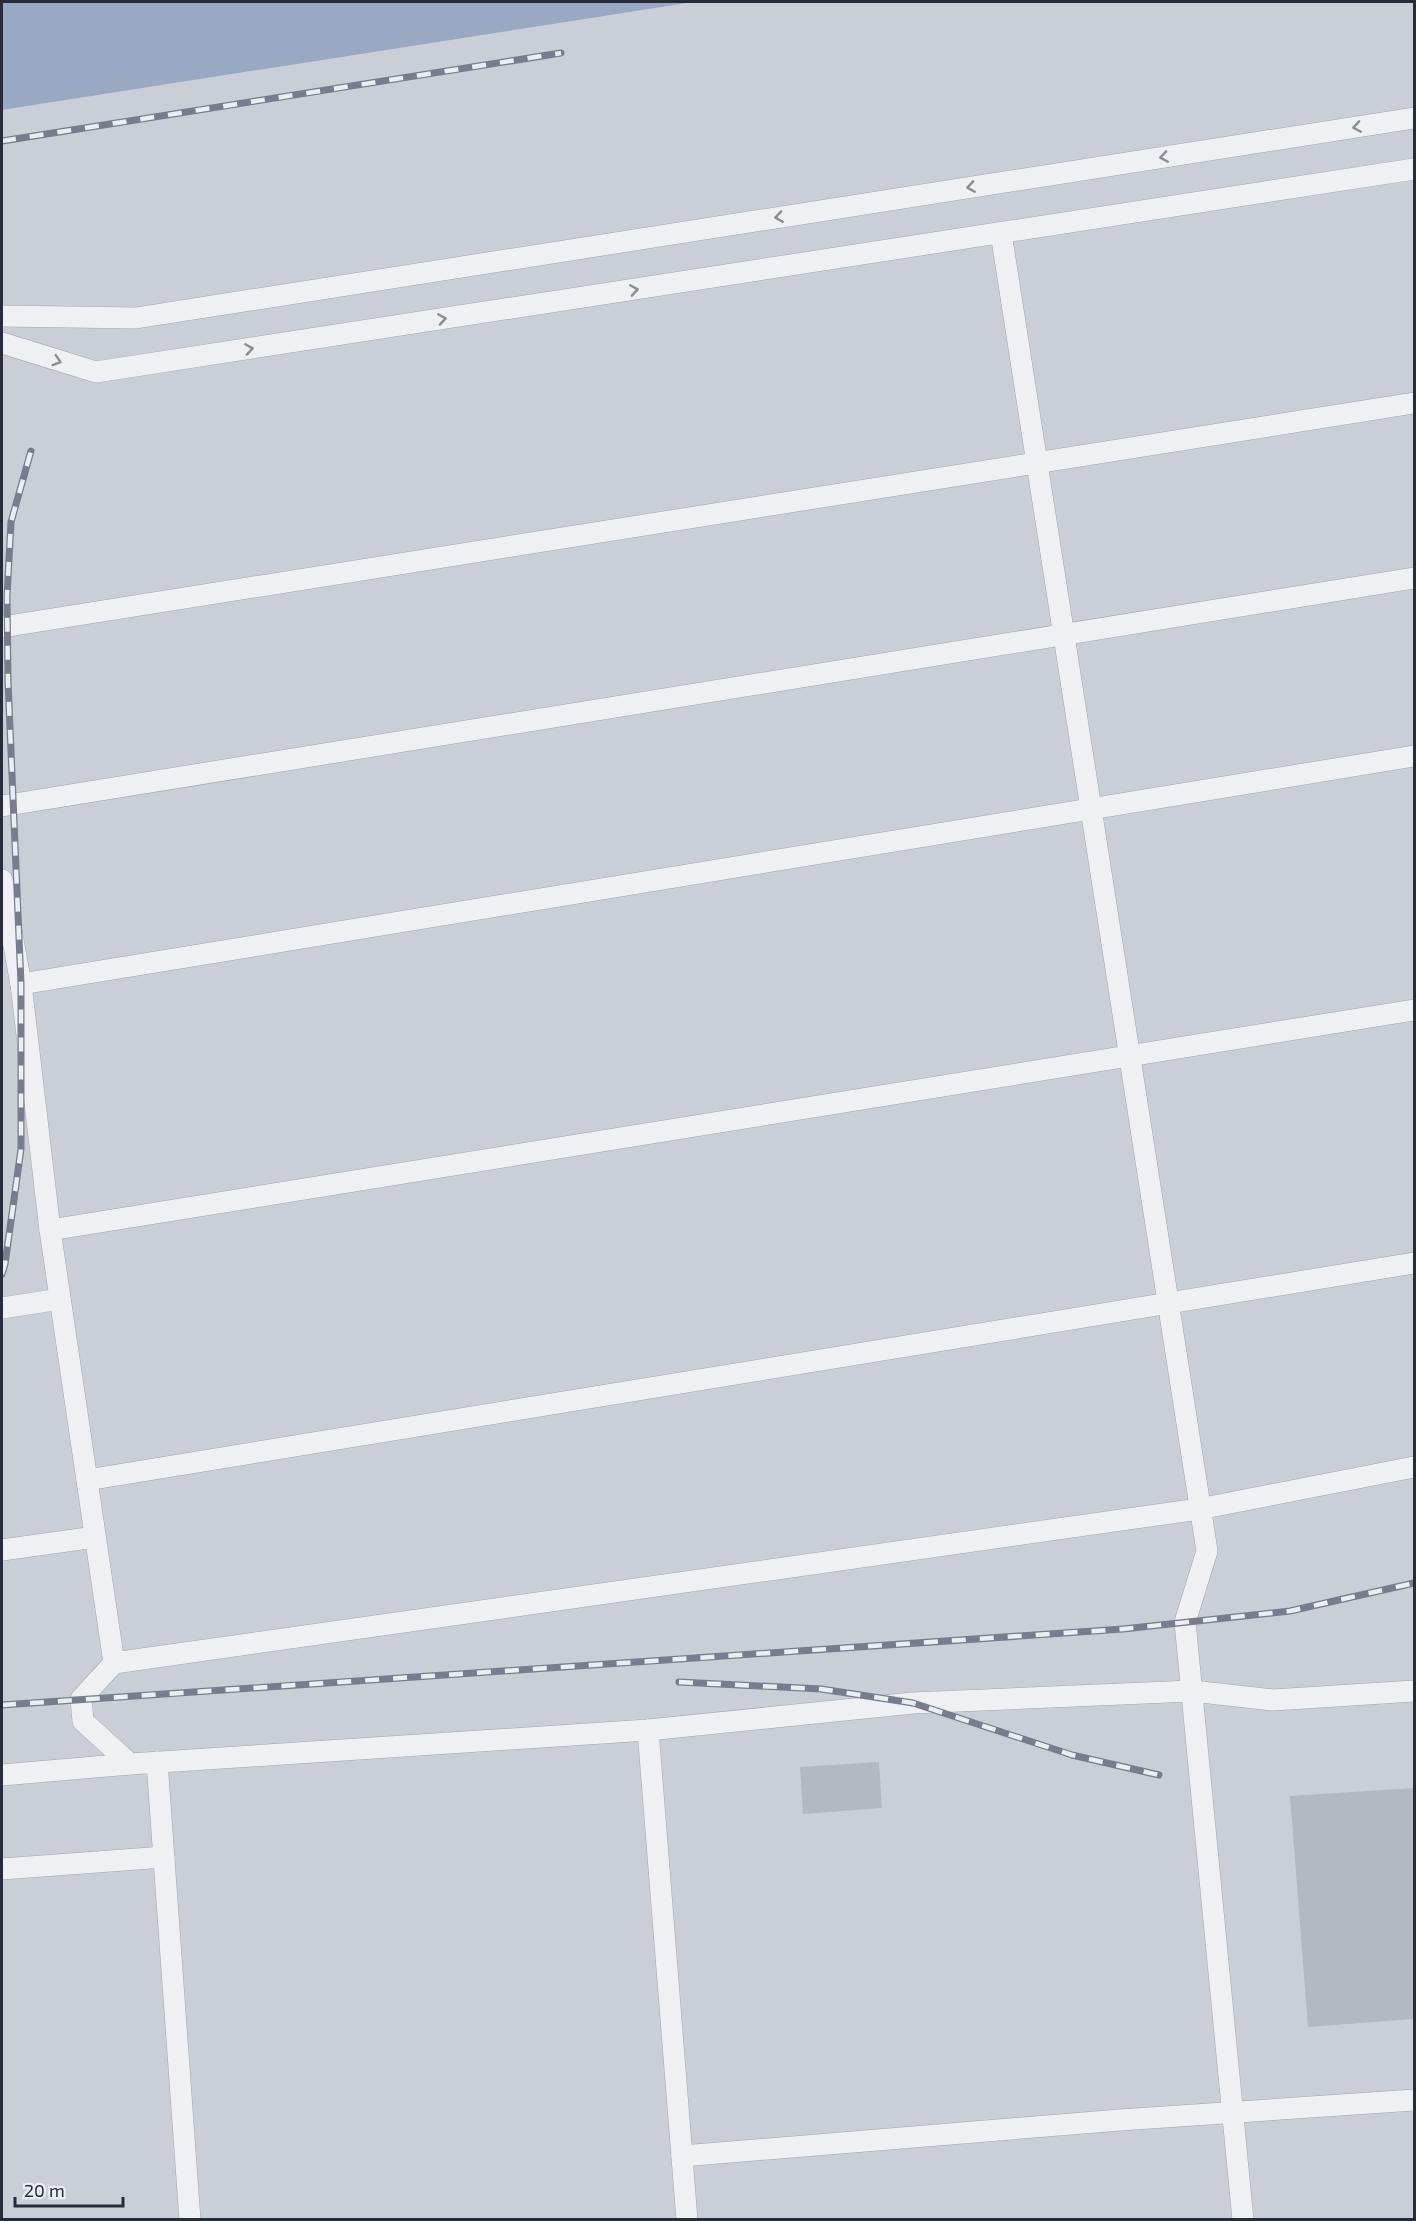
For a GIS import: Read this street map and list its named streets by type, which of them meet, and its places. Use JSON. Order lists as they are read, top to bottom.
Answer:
{
  "scale_bar": "20 m"
}
